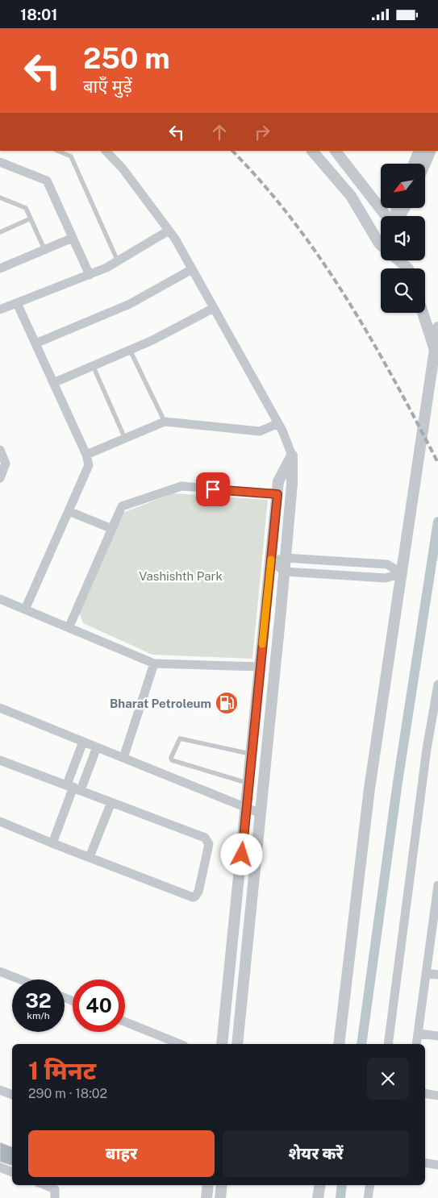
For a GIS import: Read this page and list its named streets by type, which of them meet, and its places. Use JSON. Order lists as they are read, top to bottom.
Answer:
{
  "parks": ["Vashishth Park"],
  "places": {
    "fuel station": ["Bharat Petroleum"]
  },
  "north": "bottom left",
  "page": {
    "status": "18:01",
    "turn": ["250 m", "बाएँ मुड़ें"],
    "speed": "32 km/h",
    "limit": "40",
    "heading": ["1 मिनट", "290 m · 18:02"],
    "buttons": ["बाहर", "शेयर करें"]
  }
}
